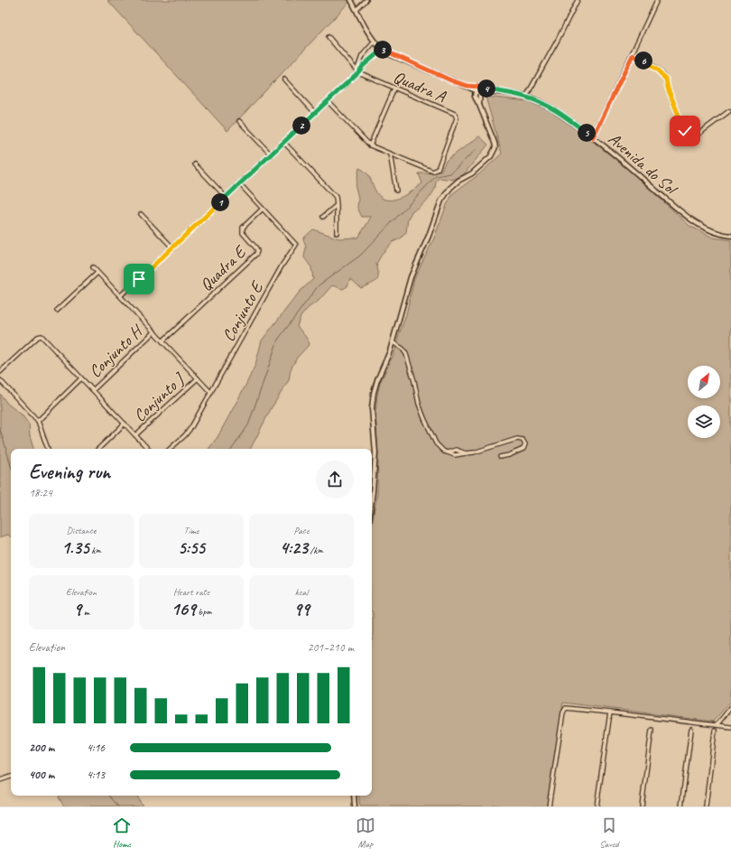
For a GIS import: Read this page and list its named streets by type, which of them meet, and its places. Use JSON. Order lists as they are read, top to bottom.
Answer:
{
  "streets": {
    "street": [
      "Quadra A",
      "Avenida do Sol",
      "Quadra E",
      "Conjunto E",
      "Conjunto H",
      "Conjunto J"
    ]
  },
  "crossings": [
    ["Quadra E", "Conjunto E"]
  ],
  "north": "top right",
  "page": {
    "pins": [
      "3",
      "6",
      "4",
      "2",
      "5",
      "1"
    ],
    "heading": ["Evening run", "18:24"],
    "stats": [
      ["Distance", "1.35 km"],
      ["Time", "5:55"],
      ["Pace", "4:23 /km"],
      ["Elevation", "9 m"],
      ["Heart rate", "169 bpm"],
      ["kcal", "99"]
    ],
    "chart": ["Elevation", "201–210 m"],
    "list": [
      {
        "name": "200 m",
        "note": "4:16"
      },
      {
        "name": "400 m",
        "note": "4:13"
      }
    ],
    "tabs": ["Home", "Map", "Saved"]
  }
}
